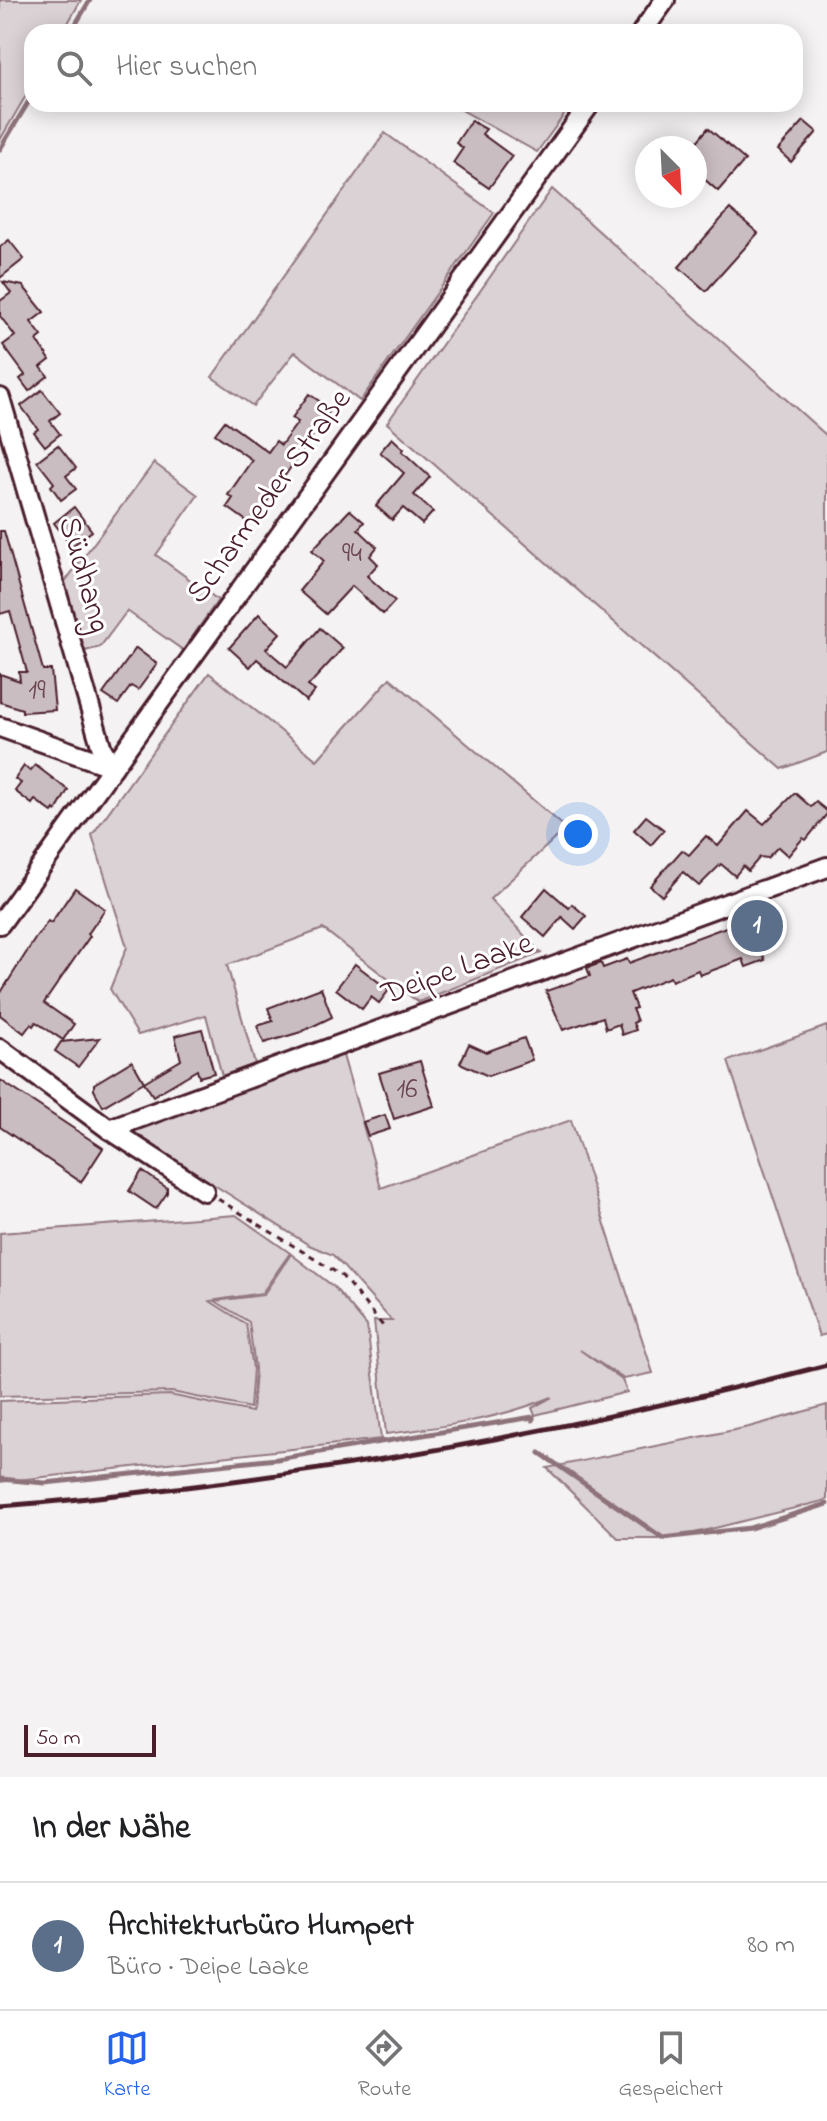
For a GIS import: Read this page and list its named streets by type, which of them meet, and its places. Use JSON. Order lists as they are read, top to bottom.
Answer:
{
  "streets": {
    "street": ["Scharmeder Straße", "Südhang", "Deipe Laake"]
  },
  "crossings": [
    ["Scharmeder Straße", "Südhang"]
  ],
  "house_numbers": ["94", "19", "16"],
  "scale_bar": "50 m",
  "north": "bottom right",
  "page": {
    "search": "Hier suchen",
    "pins": "1",
    "scale": "50 m",
    "heading": "In der Nähe",
    "list": [
      {
        "mark": "1",
        "name": "Architekturbüro Humpert",
        "note": "Büro · Deipe Laake",
        "value": "80 m"
      }
    ],
    "nav": ["Karte", "Route", "Gespeichert"]
  }
}
